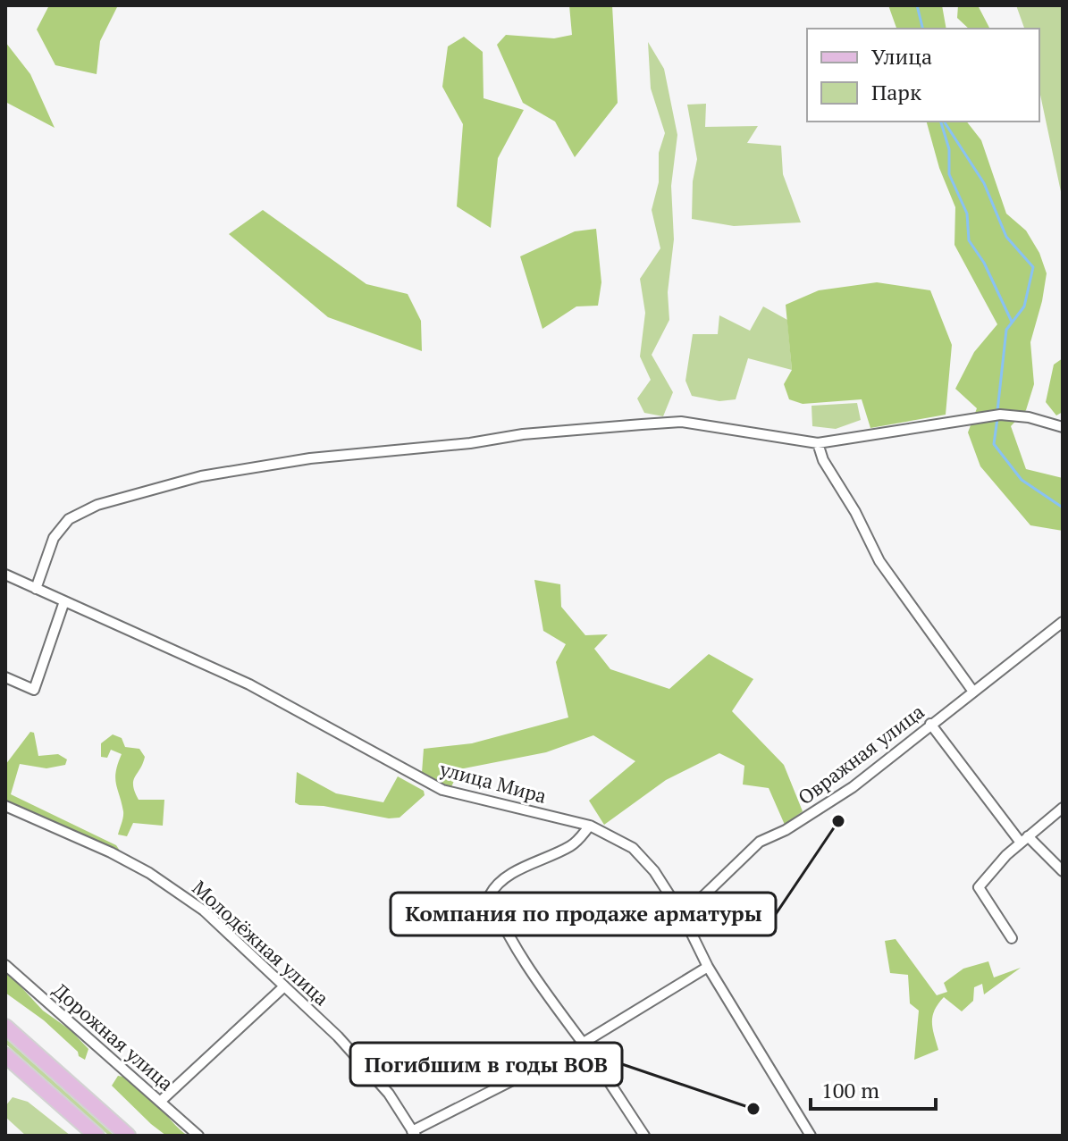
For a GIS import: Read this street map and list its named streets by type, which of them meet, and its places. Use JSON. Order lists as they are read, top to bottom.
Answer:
{
  "streets": {
    "street": [
      "Овражная улица",
      "улица Мира",
      "Молодёжная улица",
      "Дорожная улица"
    ]
  },
  "crossings": [
    ["Овражная улица", "улица Мира"]
  ],
  "places": ["Компания по продаже арматуры", "Погибшим в годы ВОВ"],
  "legend": ["Улица", "Парк"],
  "scale_bar": "100 m"
}
